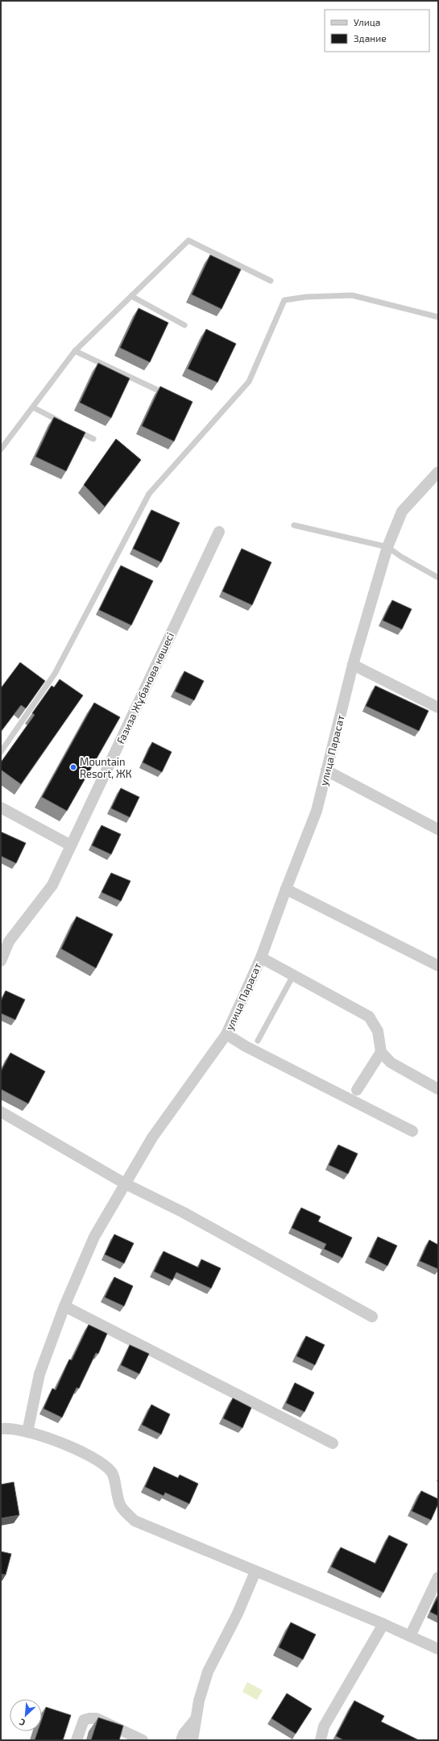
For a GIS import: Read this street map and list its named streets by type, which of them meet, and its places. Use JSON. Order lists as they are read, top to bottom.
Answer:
{
  "streets": {
    "street": ["Ғазиза Жұбанова көшесі", "улица Парасат"]
  },
  "places": ["Mountain Resort, ЖК"],
  "legend": ["Улица", "Здание"],
  "north": "bottom left"
}
